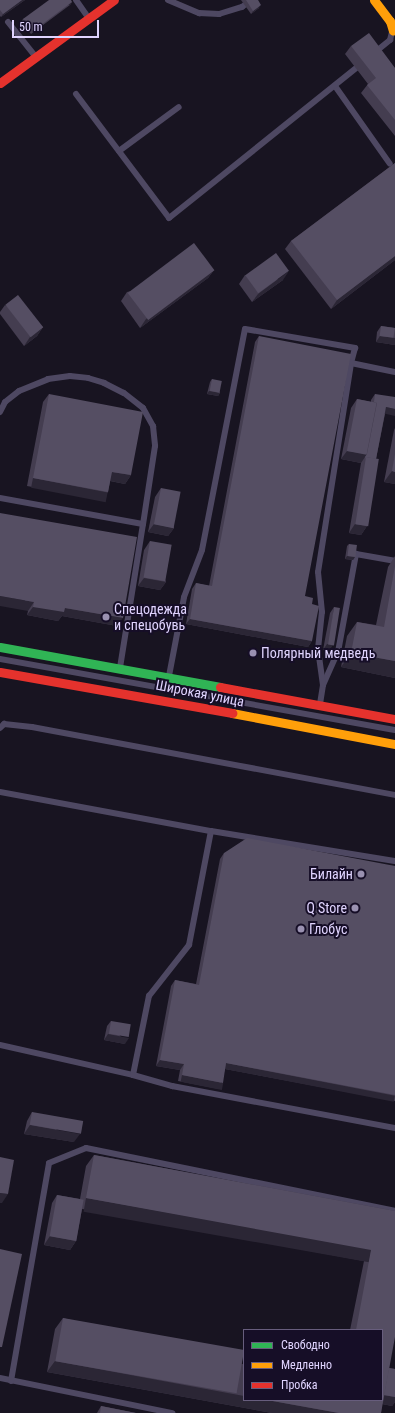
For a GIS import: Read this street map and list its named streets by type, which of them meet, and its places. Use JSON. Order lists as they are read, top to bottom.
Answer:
{
  "streets": {
    "main road": ["Широкая улица"]
  },
  "places": [
    "Спецодежда и спецобувь",
    "Полярный медведь",
    "Билайн",
    "Q Store",
    "Глобус"
  ],
  "legend": ["Свободно", "Медленно", "Пробка"],
  "scale_bar": "50 m"
}
